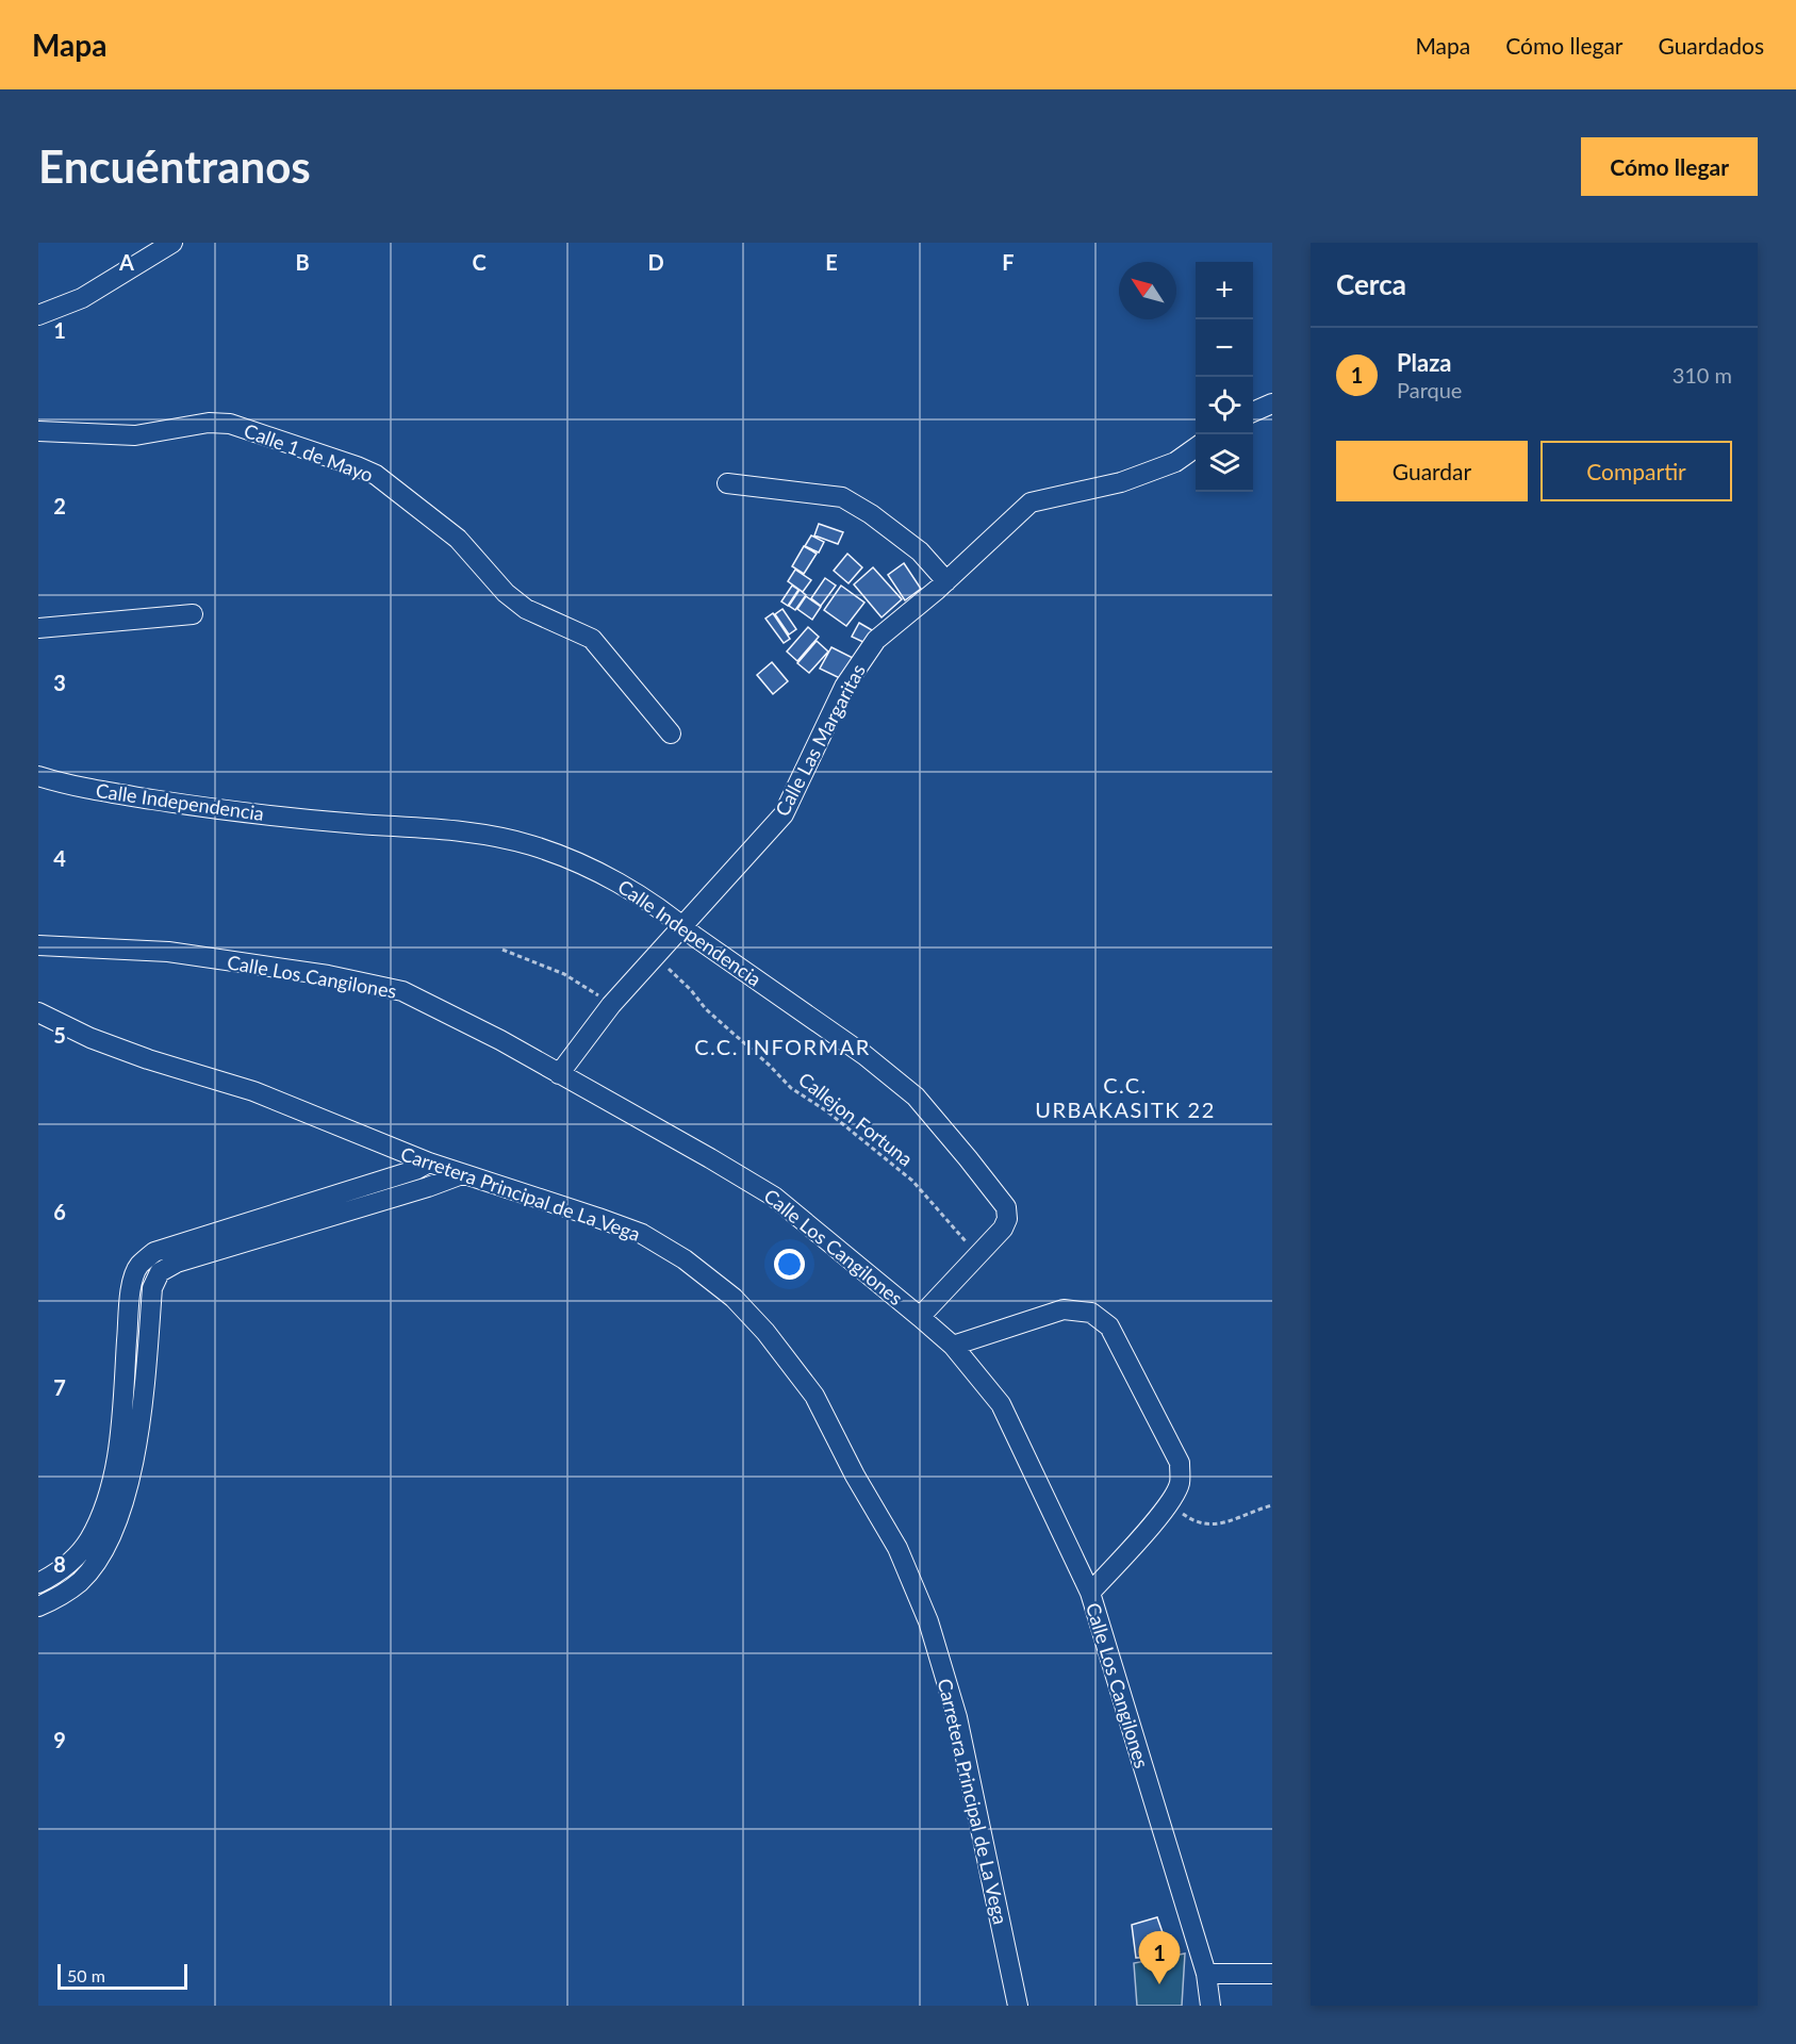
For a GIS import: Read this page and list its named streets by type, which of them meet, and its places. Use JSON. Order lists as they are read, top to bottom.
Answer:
{
  "streets": {
    "street": [
      "Calle 1 de Mayo",
      "Calle Las Margaritas",
      "Calle Independencia",
      "Calle Los Cangilones",
      "Carretera Principal de La Vega"
    ],
    "path": ["Callejon Fortuna"]
  },
  "crossings": [
    ["Calle Las Margaritas", "Calle Independencia"],
    ["Calle Las Margaritas", "Calle Los Cangilones"],
    ["Calle Las Margaritas", "Callejon Fortuna"],
    ["Calle Independencia", "Calle Los Cangilones"],
    ["Calle Independencia", "Callejon Fortuna"]
  ],
  "districts": ["C.C. INFORMAR", "C.C. URBAKASITK 22"],
  "scale_bar": "50 m",
  "north": "top left",
  "page": {
    "header": "Mapa",
    "nav": ["Mapa", "Cómo llegar", "Guardados"],
    "buttons": [
      "Cómo llegar",
      ["Guardar", "Compartir"]
    ],
    "title": "Encuéntranos",
    "heading": "Cerca",
    "map_buttons": ["+", "−"],
    "list": [
      {
        "mark": "1",
        "name": "Plaza",
        "note": "Parque",
        "value": "310 m"
      }
    ],
    "pins": "1",
    "scale": "50 m"
  },
  "grid": {
    "columns": [
      "A",
      "B",
      "C",
      "D",
      "E",
      "F"
    ],
    "rows": [
      "1",
      "2",
      "3",
      "4",
      "5",
      "6",
      "7",
      "8",
      "9"
    ]
  }
}
